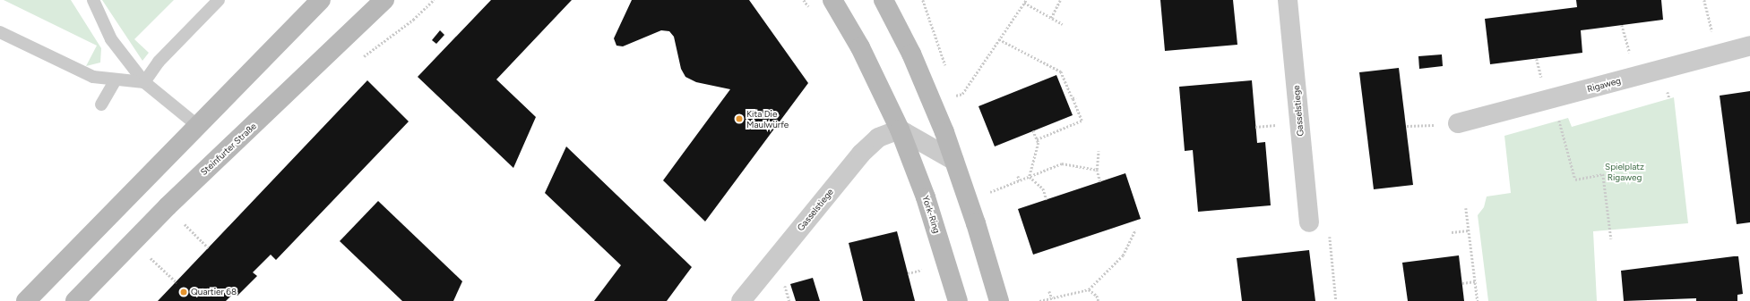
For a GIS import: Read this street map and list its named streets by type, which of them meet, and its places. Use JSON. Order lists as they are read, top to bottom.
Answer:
{
  "streets": {
    "main road": ["Steinfurter Straße", "York-Ring"],
    "street": ["Rigaweg", "Gasselstiege"]
  },
  "crossings": [
    ["Gasselstiege", "York-Ring"]
  ],
  "parks": ["Spielplatz Rigaweg"],
  "places": ["Kita Die Maulwürfe", "Quartier 68"]
}
